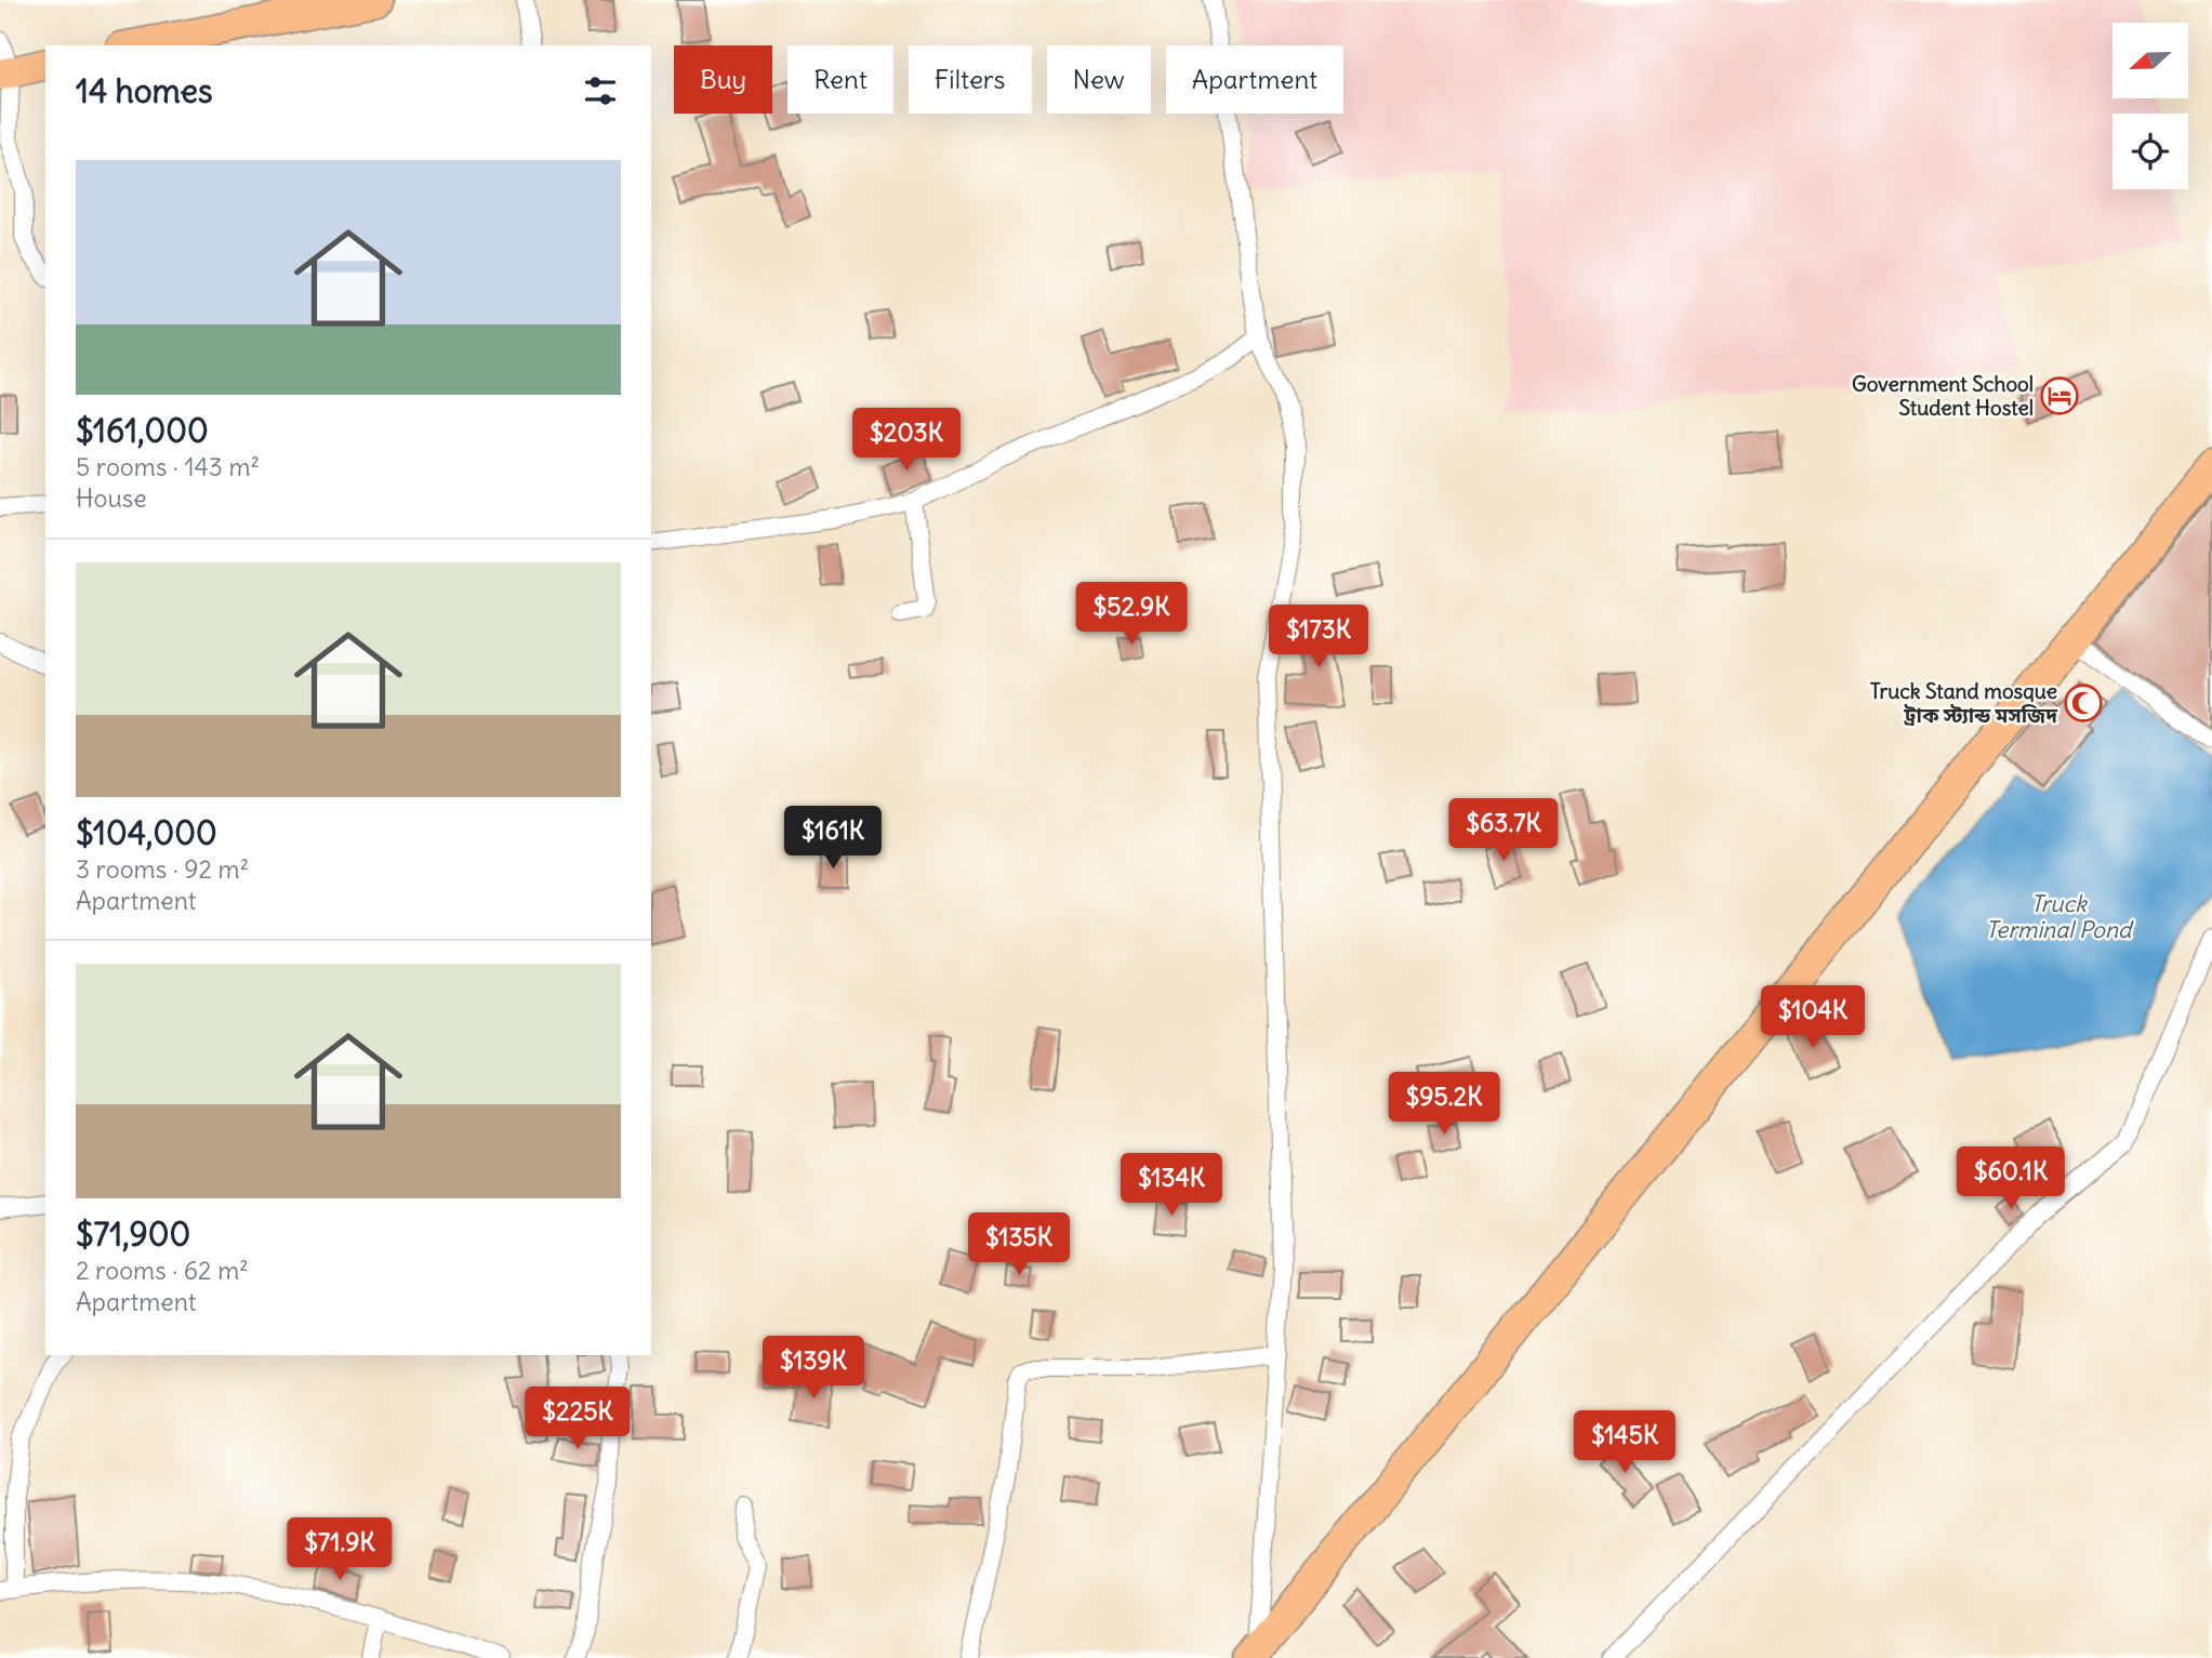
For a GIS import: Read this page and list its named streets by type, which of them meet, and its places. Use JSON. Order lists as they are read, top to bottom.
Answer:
{
  "water": ["Truck Terminal Pond"],
  "places": {
    "hotel": ["Government School Student Hostel"],
    "mosque": ["Truck Stand mosque ট্রাক স্ট্যান্ড মসজিদ"]
  },
  "north": "left",
  "page": {
    "chip": [
      "Buy",
      "Rent",
      "Filters",
      "New",
      "Apartment"
    ],
    "heading": "14 homes",
    "list": [
      {
        "name": "$161,000",
        "note": "5 rooms · 143 m² · House"
      },
      {
        "name": "$104,000",
        "note": "3 rooms · 92 m² · Apartment"
      },
      {
        "name": "$71,900",
        "note": "2 rooms · 62 m² · Apartment"
      }
    ],
    "price": [
      "$203K",
      "$52.9K",
      "$173K",
      "$63.7K",
      "$161K",
      "$104K",
      "$95.2K",
      "$60.1K",
      "$134K",
      "$135K",
      "$139K",
      "$225K",
      "$145K",
      "$71.9K"
    ]
  }
}
